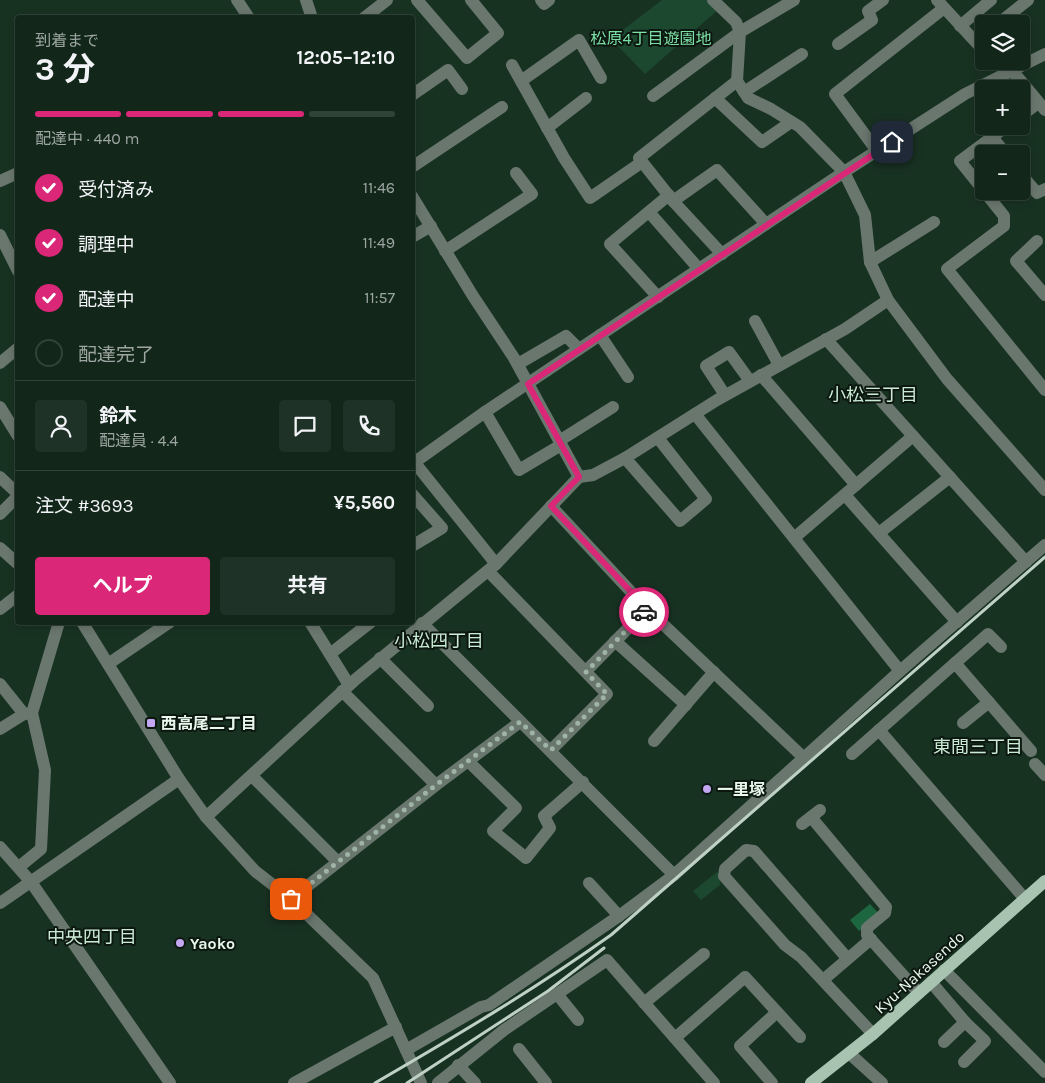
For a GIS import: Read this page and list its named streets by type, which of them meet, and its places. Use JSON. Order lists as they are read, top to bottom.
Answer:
{
  "streets": {
    "main road": ["Kyu-Nakasendo"]
  },
  "districts": [
    "小松三丁目",
    "小松四丁目",
    "東間三丁目",
    "中央四丁目"
  ],
  "parks": ["松原4丁目遊園地"],
  "places": {
    "transit": ["西高尾二丁目"],
    "other": ["一里塚", "Yaoko"]
  },
  "page": {
    "map_buttons": ["+", "−"],
    "heading": ["3 分", "到着まで", "12:05–12:10"],
    "panel": [
      "鈴木",
      "配達員 · 4.4",
      "注文 #3693",
      "¥5,560"
    ],
    "bar": "配達中 · 440 m",
    "list": [
      ["受付済み", "11:46"],
      ["調理中", "11:49"],
      ["配達中", "11:57"],
      "配達完了"
    ],
    "buttons": ["ヘルプ", "共有"]
  }
}
